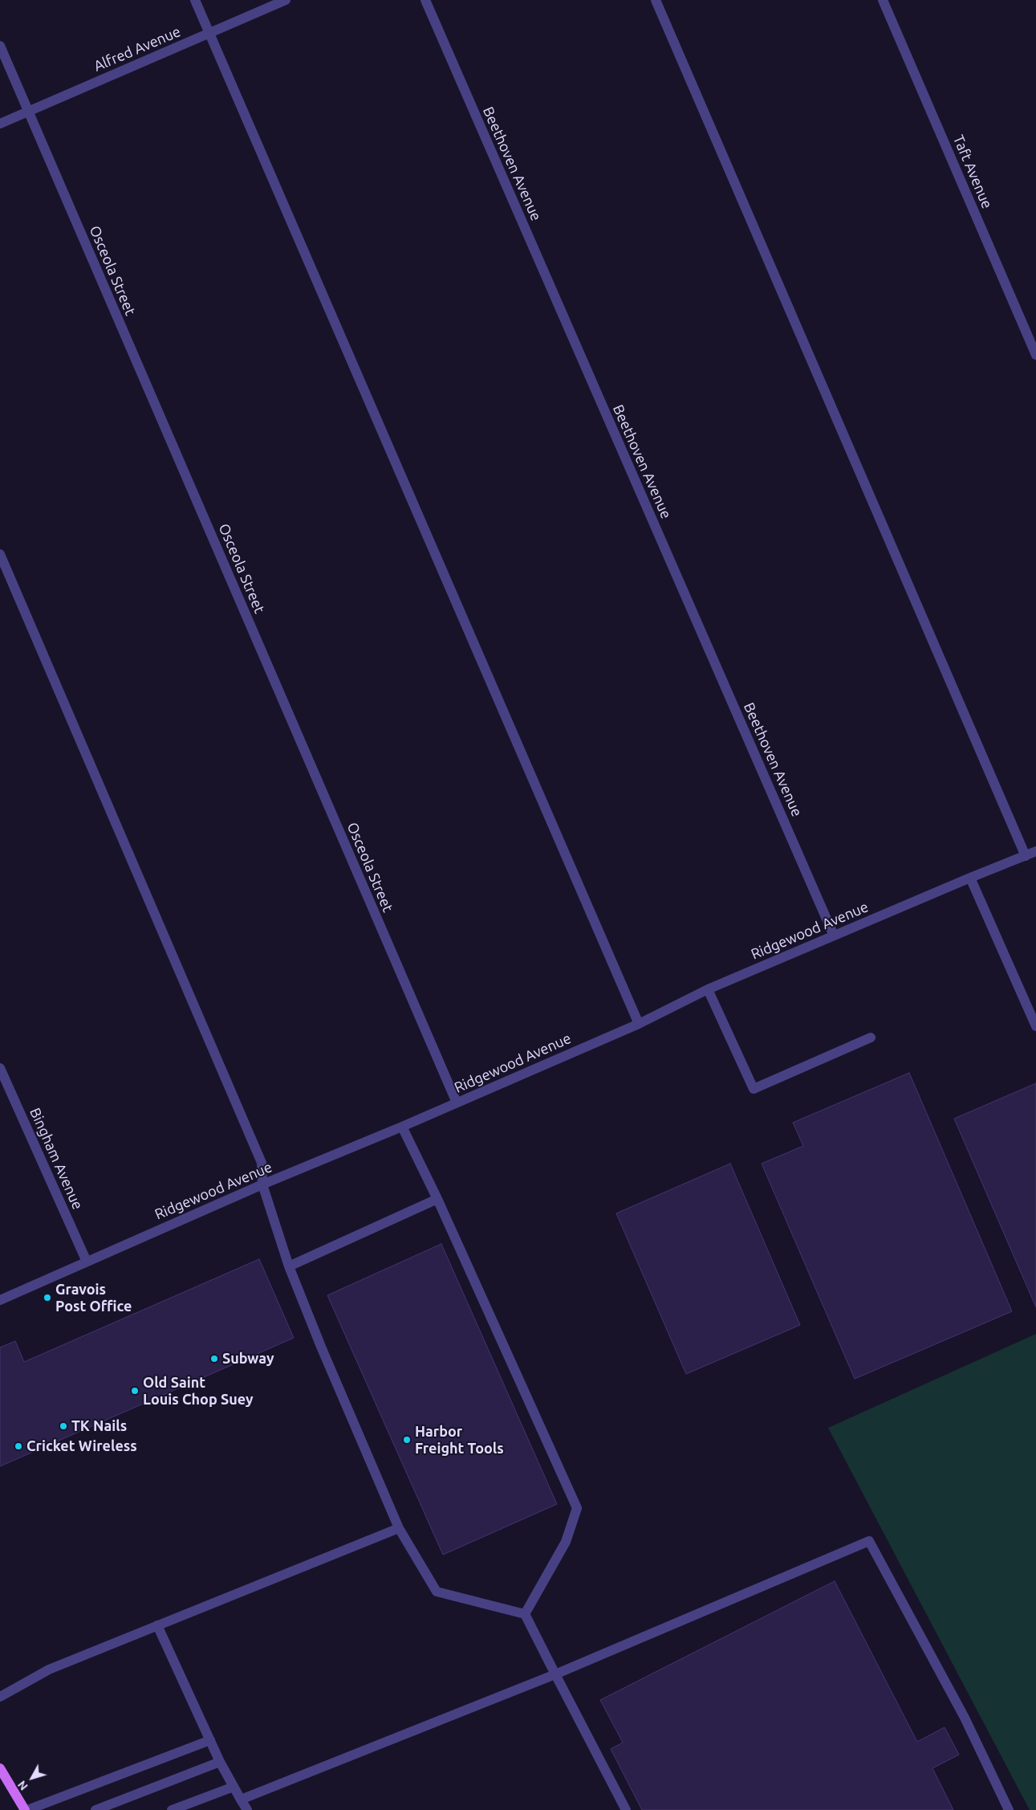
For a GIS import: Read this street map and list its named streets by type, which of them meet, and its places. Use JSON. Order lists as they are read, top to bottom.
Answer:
{
  "streets": {
    "street": [
      "Alfred Avenue",
      "Beethoven Avenue",
      "Taft Avenue",
      "Osceola Street",
      "Ridgewood Avenue",
      "Bingham Avenue"
    ]
  },
  "crossings": [
    ["Alfred Avenue", "Osceola Street"],
    ["Beethoven Avenue", "Ridgewood Avenue"],
    ["Osceola Street", "Ridgewood Avenue"],
    ["Ridgewood Avenue", "Bingham Avenue"]
  ],
  "places": [
    "Gravois Post Office",
    "Subway",
    "Old Saint Louis Chop Suey",
    "TK Nails",
    "Harbor Freight Tools",
    "Cricket Wireless"
  ],
  "north": "bottom left"
}
